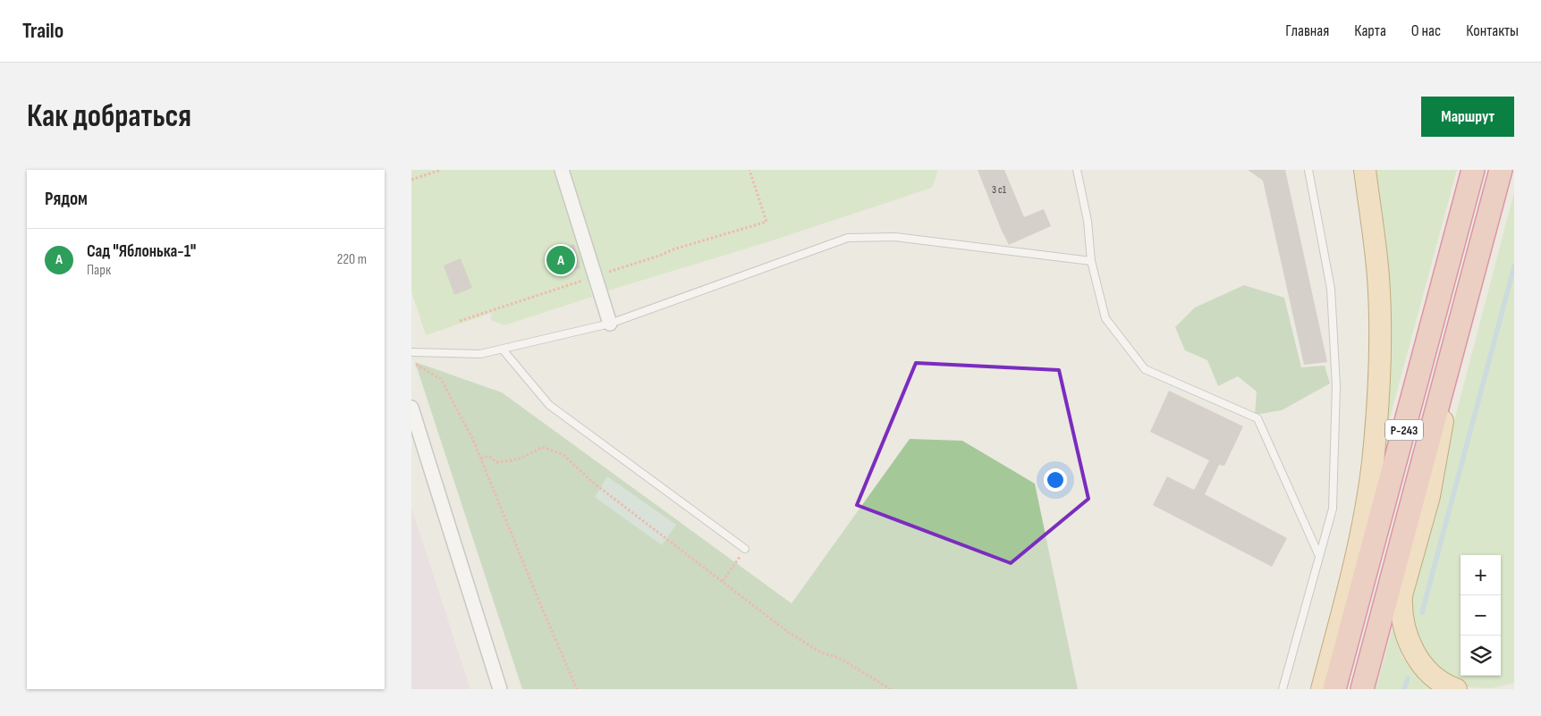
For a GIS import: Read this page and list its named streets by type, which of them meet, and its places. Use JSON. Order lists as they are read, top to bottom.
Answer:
{
  "streets": {
    "highway": ["Р-243"]
  },
  "house_numbers": ["3 с1"],
  "page": {
    "header": "Trailo",
    "nav": [
      "Главная",
      "Карта",
      "О нас",
      "Контакты"
    ],
    "buttons": "Маршрут",
    "title": "Как добраться",
    "heading": "Рядом",
    "list": [
      {
        "mark": "A",
        "name": "Сад \"Яблонька-1\"",
        "note": "Парк",
        "value": "220 m"
      }
    ],
    "pins": "A",
    "map_buttons": ["+", "−"]
  }
}
